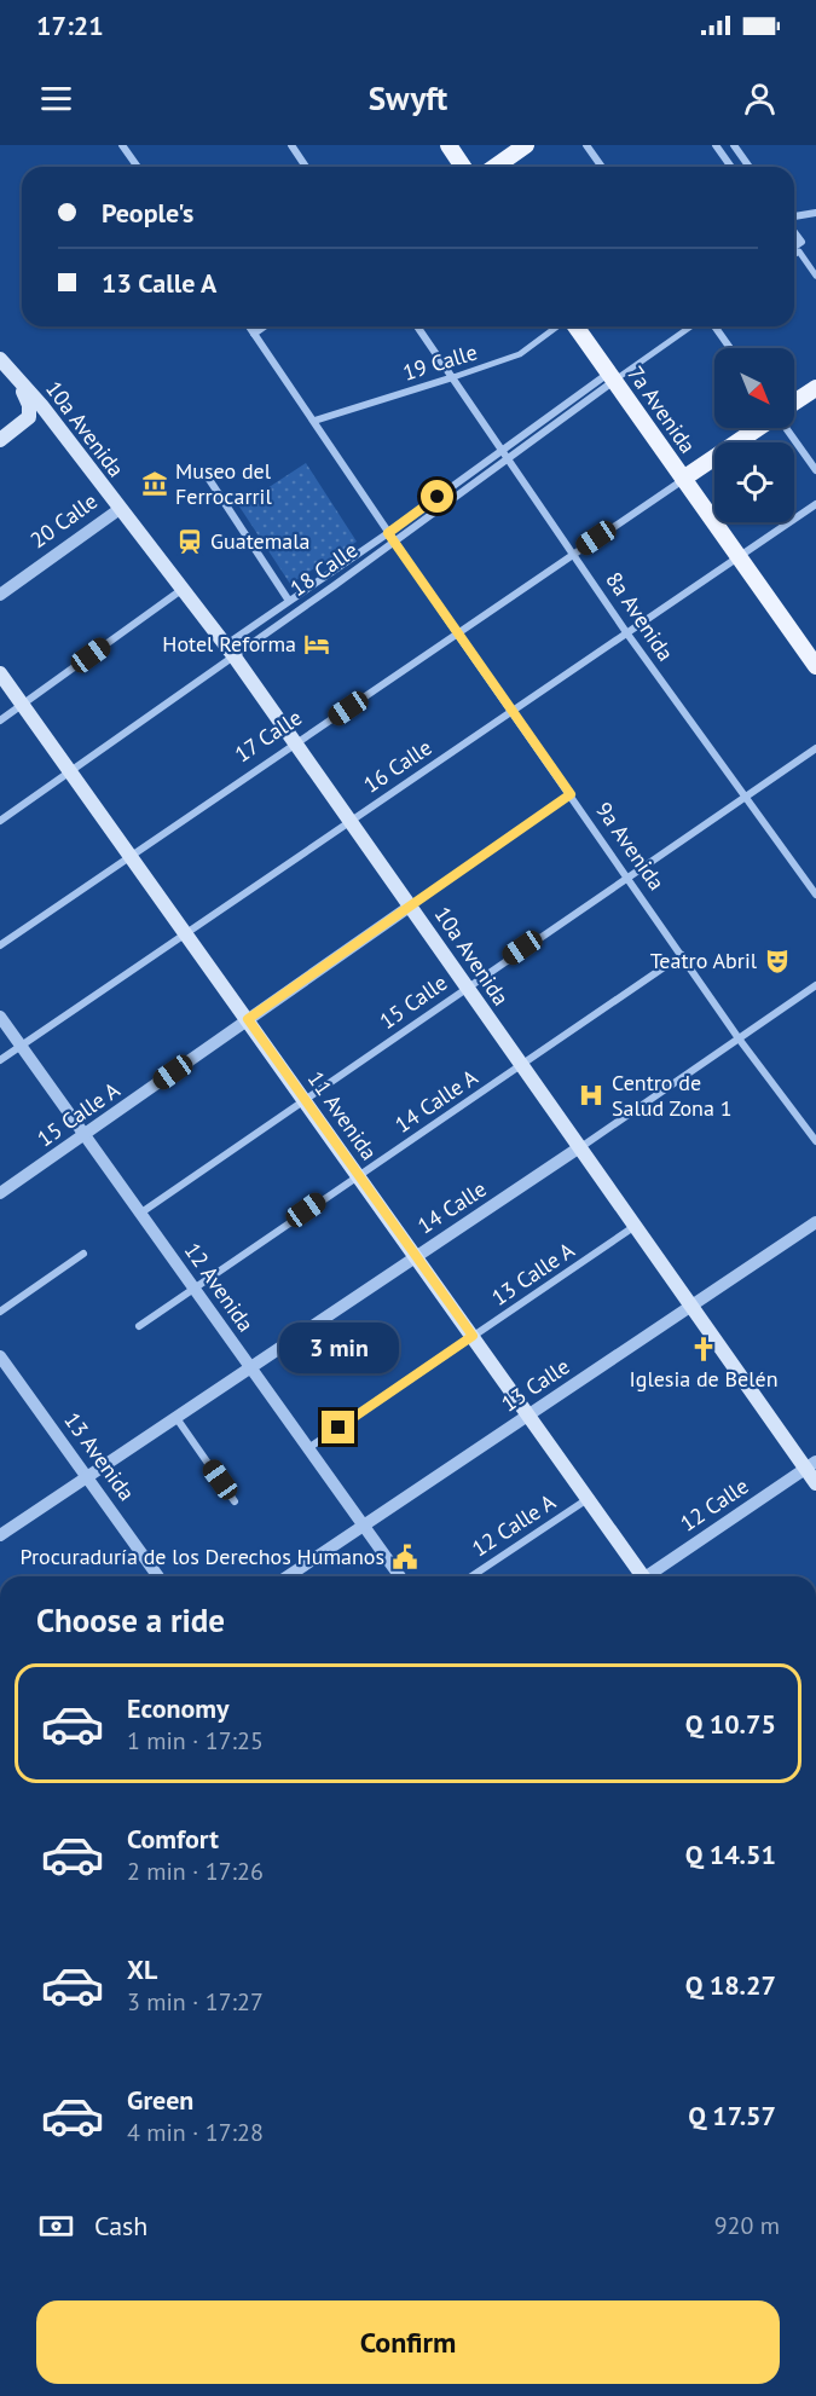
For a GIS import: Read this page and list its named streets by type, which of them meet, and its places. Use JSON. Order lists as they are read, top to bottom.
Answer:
{
  "streets": {
    "main road": [
      "7a Avenida",
      "10a Avenida",
      "17 Calle",
      "11 Avenida"
    ],
    "street": [
      "19 Calle",
      "20 Calle",
      "18 Calle",
      "8a Avenida",
      "16 Calle",
      "9a Avenida",
      "15 Calle",
      "14 Calle A",
      "15 Calle A",
      "14 Calle",
      "13 Calle A",
      "12 Avenida",
      "13 Calle",
      "13 Avenida",
      "12 Calle",
      "12 Calle A"
    ]
  },
  "crossings": [
    ["19 Calle", "8a Avenida"],
    ["19 Calle", "9a Avenida"],
    ["7a Avenida", "18 Calle"],
    ["7a Avenida", "17 Calle"],
    ["7a Avenida", "16 Calle"],
    ["10a Avenida", "20 Calle"],
    ["10a Avenida", "18 Calle"],
    ["10a Avenida", "17 Calle"],
    ["10a Avenida", "16 Calle"],
    ["10a Avenida", "15 Calle"],
    ["10a Avenida", "14 Calle A"],
    ["10a Avenida", "15 Calle A"],
    ["10a Avenida", "14 Calle"],
    ["10a Avenida", "13 Calle A"],
    ["10a Avenida", "13 Calle"],
    ["10a Avenida", "12 Calle"],
    ["18 Calle", "8a Avenida"],
    ["18 Calle", "9a Avenida"],
    ["18 Calle", "11 Avenida"],
    ["8a Avenida", "17 Calle"],
    ["8a Avenida", "16 Calle"],
    ["8a Avenida", "15 Calle"],
    ["17 Calle", "9a Avenida"],
    ["17 Calle", "11 Avenida"],
    ["16 Calle", "9a Avenida"],
    ["16 Calle", "11 Avenida"],
    ["16 Calle", "12 Avenida"],
    ["9a Avenida", "15 Calle"],
    ["9a Avenida", "14 Calle A"],
    ["9a Avenida", "15 Calle A"],
    ["9a Avenida", "14 Calle"],
    ["15 Calle", "11 Avenida"],
    ["15 Calle", "12 Avenida"],
    ["14 Calle A", "11 Avenida"],
    ["14 Calle A", "12 Avenida"],
    ["15 Calle A", "11 Avenida"],
    ["15 Calle A", "12 Avenida"],
    ["11 Avenida", "14 Calle"],
    ["11 Avenida", "13 Calle A"],
    ["11 Avenida", "13 Calle"],
    ["11 Avenida", "12 Calle A"],
    ["14 Calle", "12 Avenida"],
    ["14 Calle", "13 Avenida"],
    ["13 Calle A", "12 Avenida"],
    ["12 Avenida", "13 Calle"]
  ],
  "places": {
    "museum": ["Museo del Ferrocarril"],
    "station": ["Guatemala"],
    "hotel": ["Hotel Reforma"],
    "theatre": ["Teatro Abril"],
    "hospital": ["Centro de Salud Zona 1"],
    "church": ["Iglesia de Belén"],
    "public building": ["Procuraduría de los Derechos Humanos"]
  },
  "north": "bottom right",
  "page": {
    "status": "17:21",
    "header": "Swyft",
    "banner": ["People's", "13 Calle A"],
    "bubble": "3 min",
    "heading": "Choose a ride",
    "list": [
      {
        "name": "Economy",
        "note": "1 min · 17:25",
        "value": "Q 10.75"
      },
      {
        "name": "Comfort",
        "note": "2 min · 17:26",
        "value": "Q 14.51"
      },
      {
        "name": "XL",
        "note": "3 min · 17:27",
        "value": "Q 18.27"
      },
      {
        "name": "Green",
        "note": "4 min · 17:28",
        "value": "Q 17.57"
      }
    ],
    "pay": ["Cash", "920 m"],
    "buttons": "Confirm"
  }
}
